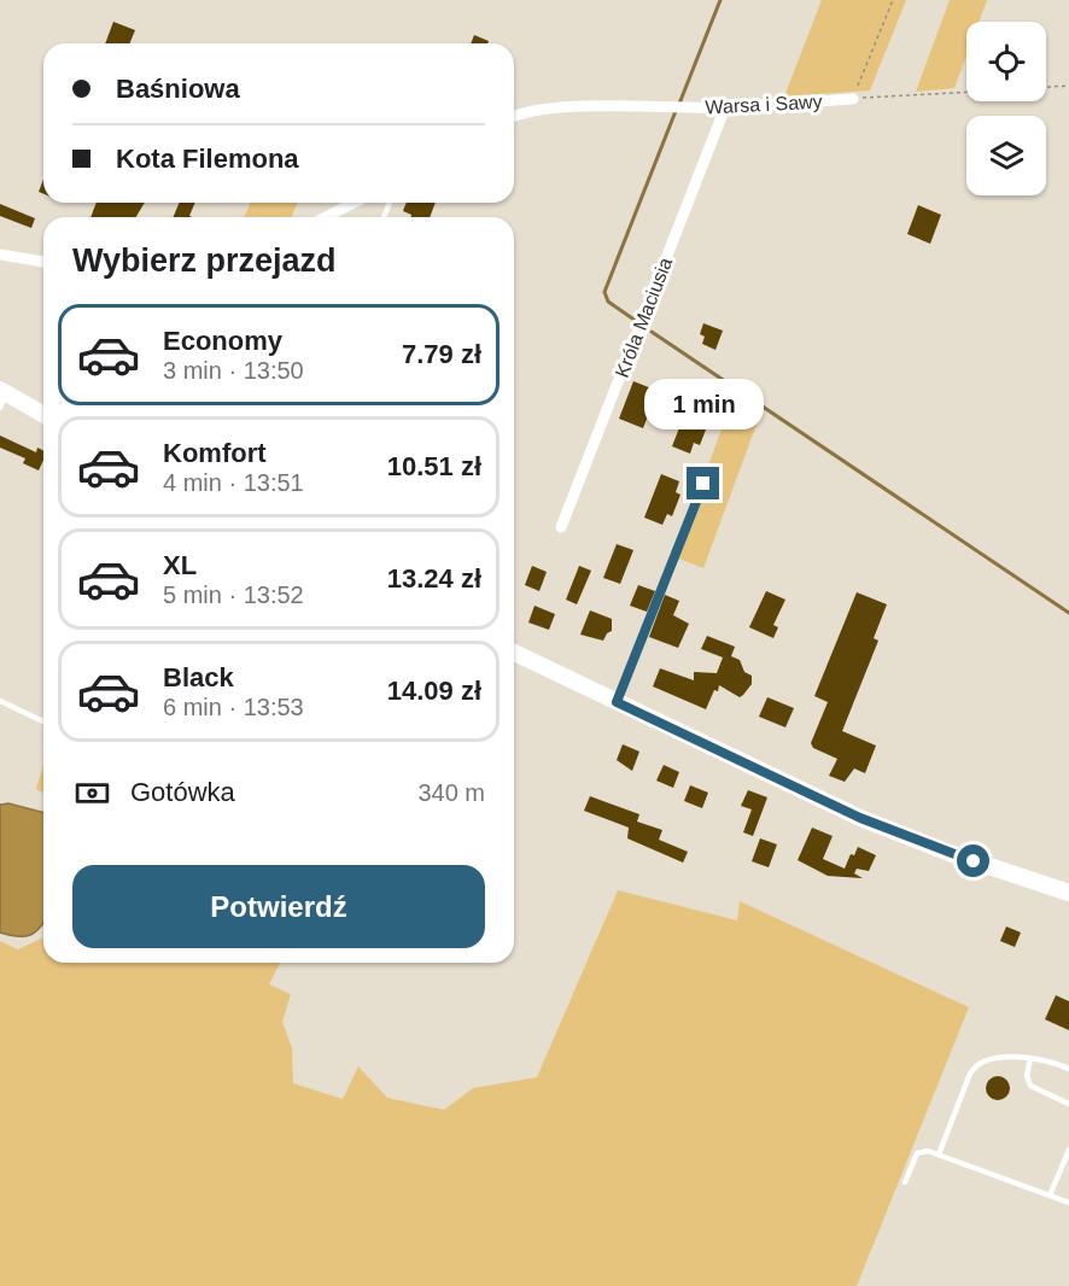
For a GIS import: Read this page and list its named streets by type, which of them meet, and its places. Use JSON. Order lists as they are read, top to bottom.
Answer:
{
  "streets": {
    "street": ["Warsa i Sawy", "Króla Maciusia"]
  },
  "crossings": [
    ["Warsa i Sawy", "Króla Maciusia"]
  ],
  "page": {
    "banner": ["Baśniowa", "Kota Filemona"],
    "heading": "Wybierz przejazd",
    "list": [
      {
        "name": "Economy",
        "note": "3 min · 13:50",
        "value": "7.79 zł"
      },
      {
        "name": "Komfort",
        "note": "4 min · 13:51",
        "value": "10.51 zł"
      },
      {
        "name": "XL",
        "note": "5 min · 13:52",
        "value": "13.24 zł"
      },
      {
        "name": "Black",
        "note": "6 min · 13:53",
        "value": "14.09 zł"
      }
    ],
    "bubble": "1 min",
    "pay": ["Gotówka", "340 m"],
    "buttons": "Potwierdź"
  }
}
